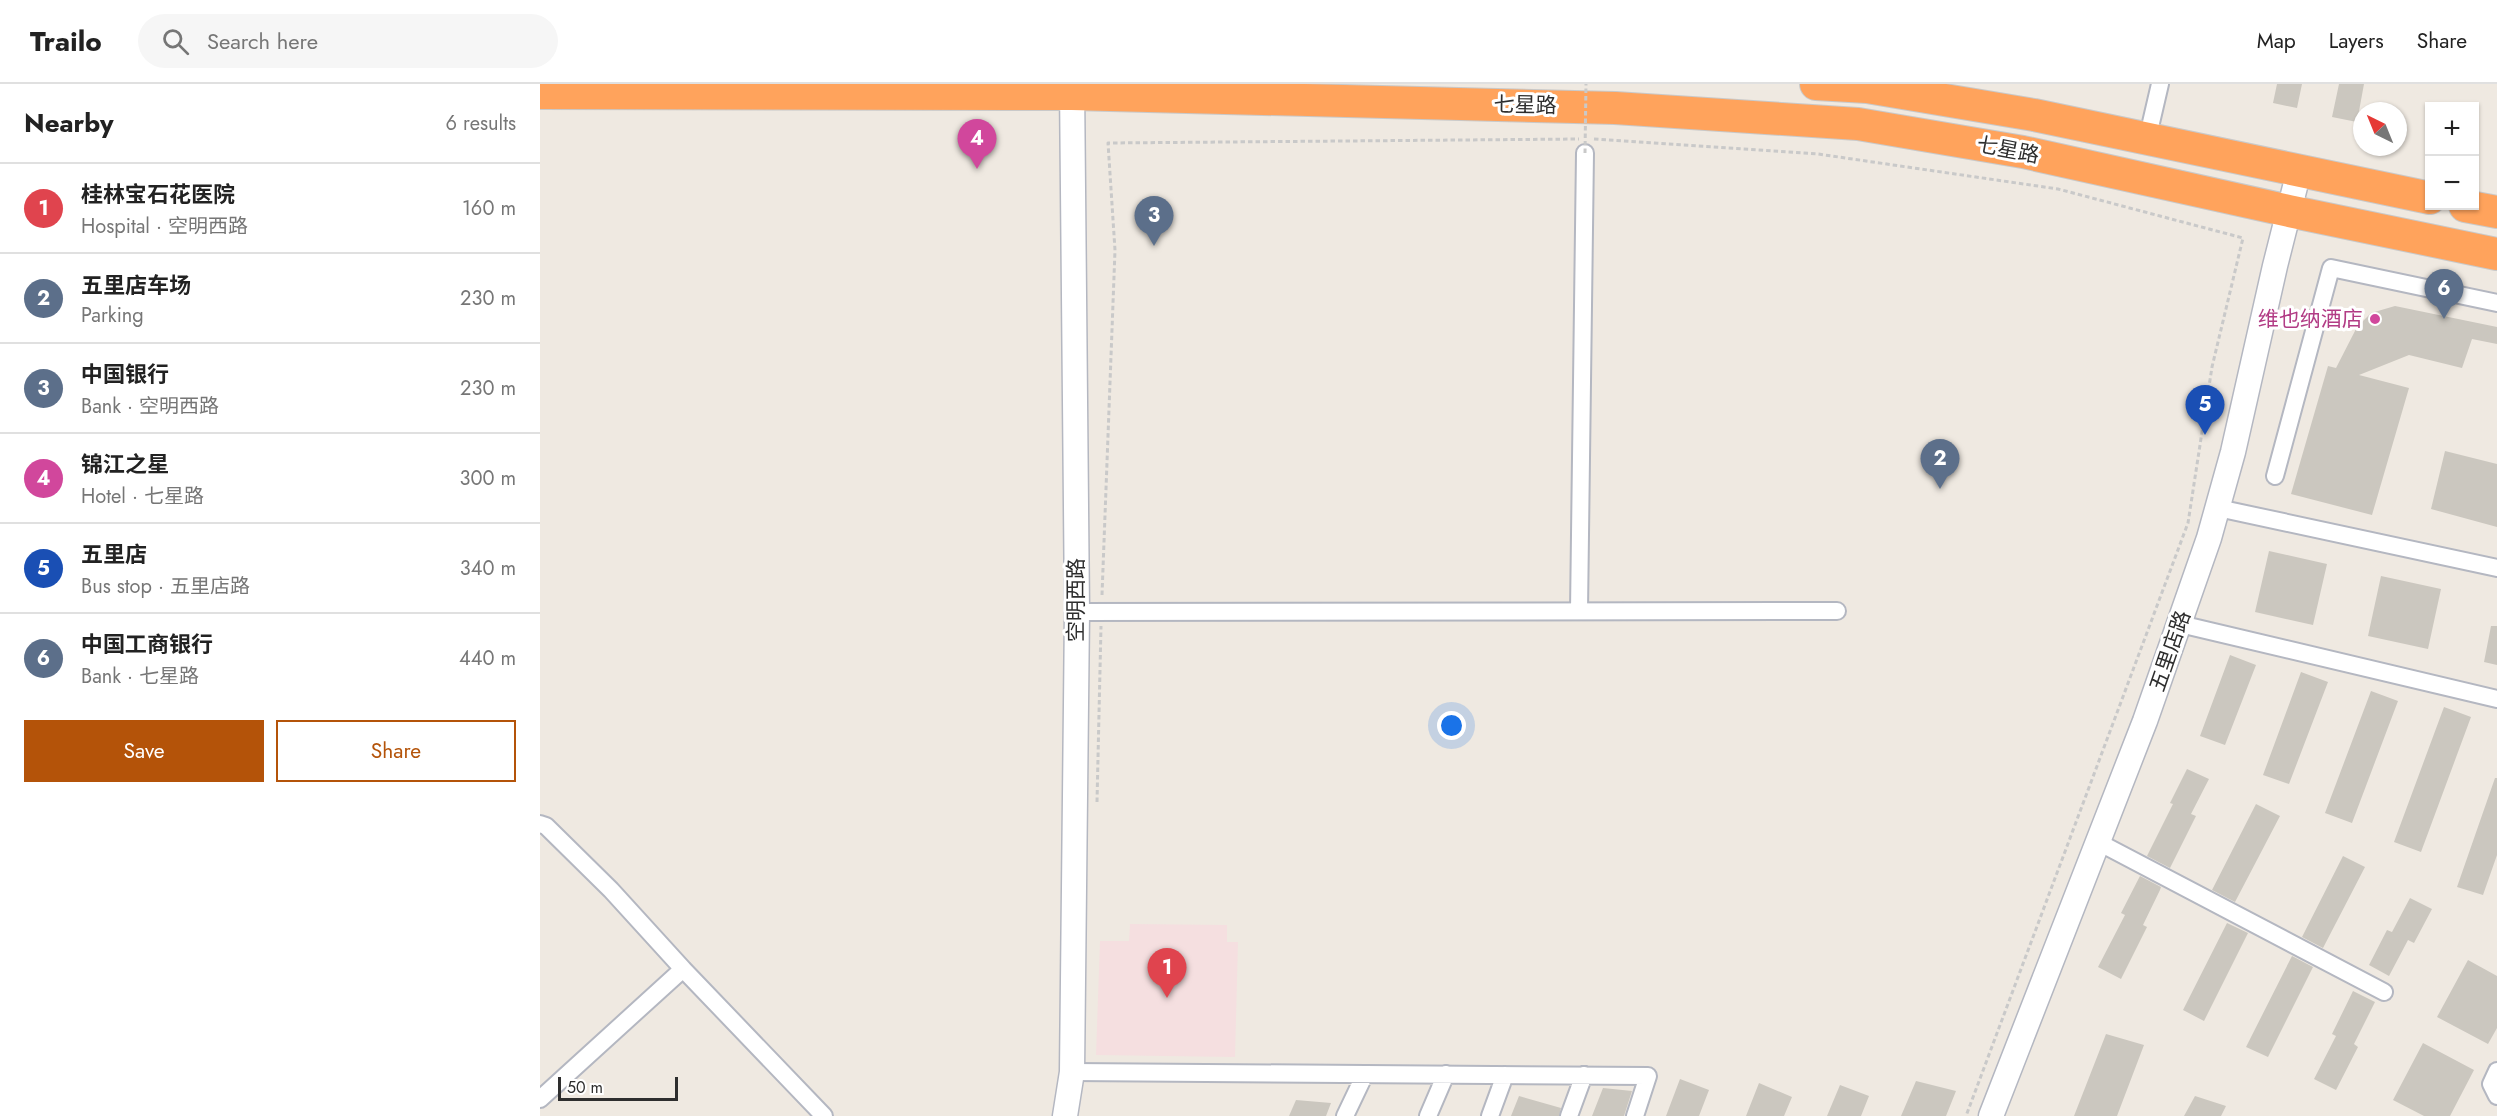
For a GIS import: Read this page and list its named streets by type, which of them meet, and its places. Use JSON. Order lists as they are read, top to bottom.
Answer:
{
  "streets": {
    "highway": ["七星路"],
    "main road": ["空明西路", "五里店路"]
  },
  "crossings": [
    ["七星路", "空明西路"],
    ["七星路", "五里店路"]
  ],
  "places": ["维也纳酒店"],
  "scale_bar": "50 m",
  "north": "top left",
  "page": {
    "header": "Trailo",
    "search": "Search here",
    "nav": ["Map", "Layers", "Share"],
    "heading": ["Nearby", "6 results"],
    "map_buttons": ["+", "−"],
    "pins": [
      "4",
      "3",
      "6",
      "5",
      "2",
      "1"
    ],
    "list": [
      {
        "mark": "1",
        "name": "桂林宝石花医院",
        "note": "Hospital · 空明西路",
        "value": "160 m"
      },
      {
        "mark": "2",
        "name": "五里店车场",
        "note": "Parking",
        "value": "230 m"
      },
      {
        "mark": "3",
        "name": "中国银行",
        "note": "Bank · 空明西路",
        "value": "230 m"
      },
      {
        "mark": "4",
        "name": "锦江之星",
        "note": "Hotel · 七星路",
        "value": "300 m"
      },
      {
        "mark": "5",
        "name": "五里店",
        "note": "Bus stop · 五里店路",
        "value": "340 m"
      },
      {
        "mark": "6",
        "name": "中国工商银行",
        "note": "Bank · 七星路",
        "value": "440 m"
      }
    ],
    "buttons": ["Save", "Share"],
    "scale": "50 m"
  }
}
